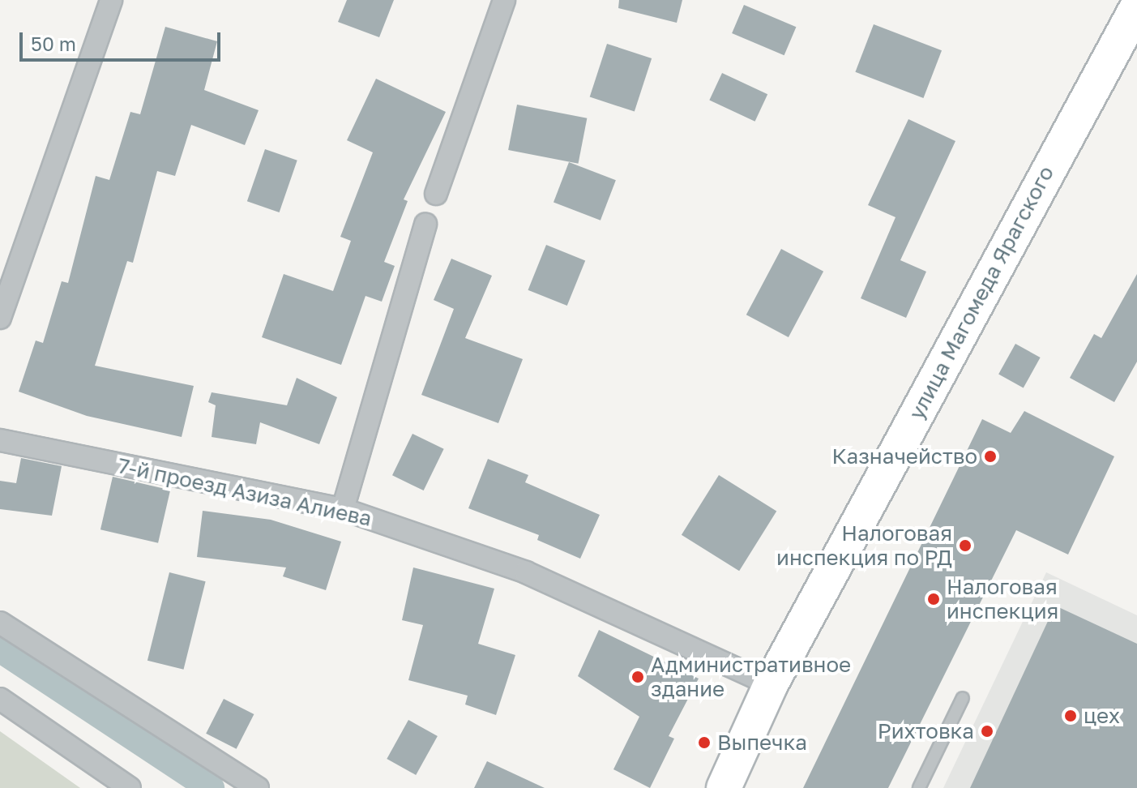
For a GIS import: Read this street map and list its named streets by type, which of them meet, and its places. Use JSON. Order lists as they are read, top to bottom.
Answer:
{
  "streets": {
    "main road": ["улица Магомеда Ярагского"],
    "street": ["7-й проезд Азиза Алиева"]
  },
  "crossings": [
    ["улица Магомеда Ярагского", "7-й проезд Азиза Алиева"]
  ],
  "places": [
    "Казначейство",
    "Налоговая инспекция по РД",
    "Налоговая инспекция",
    "Административное здание",
    "цех",
    "Рихтовка",
    "Выпечка"
  ],
  "scale_bar": "50 m"
}
